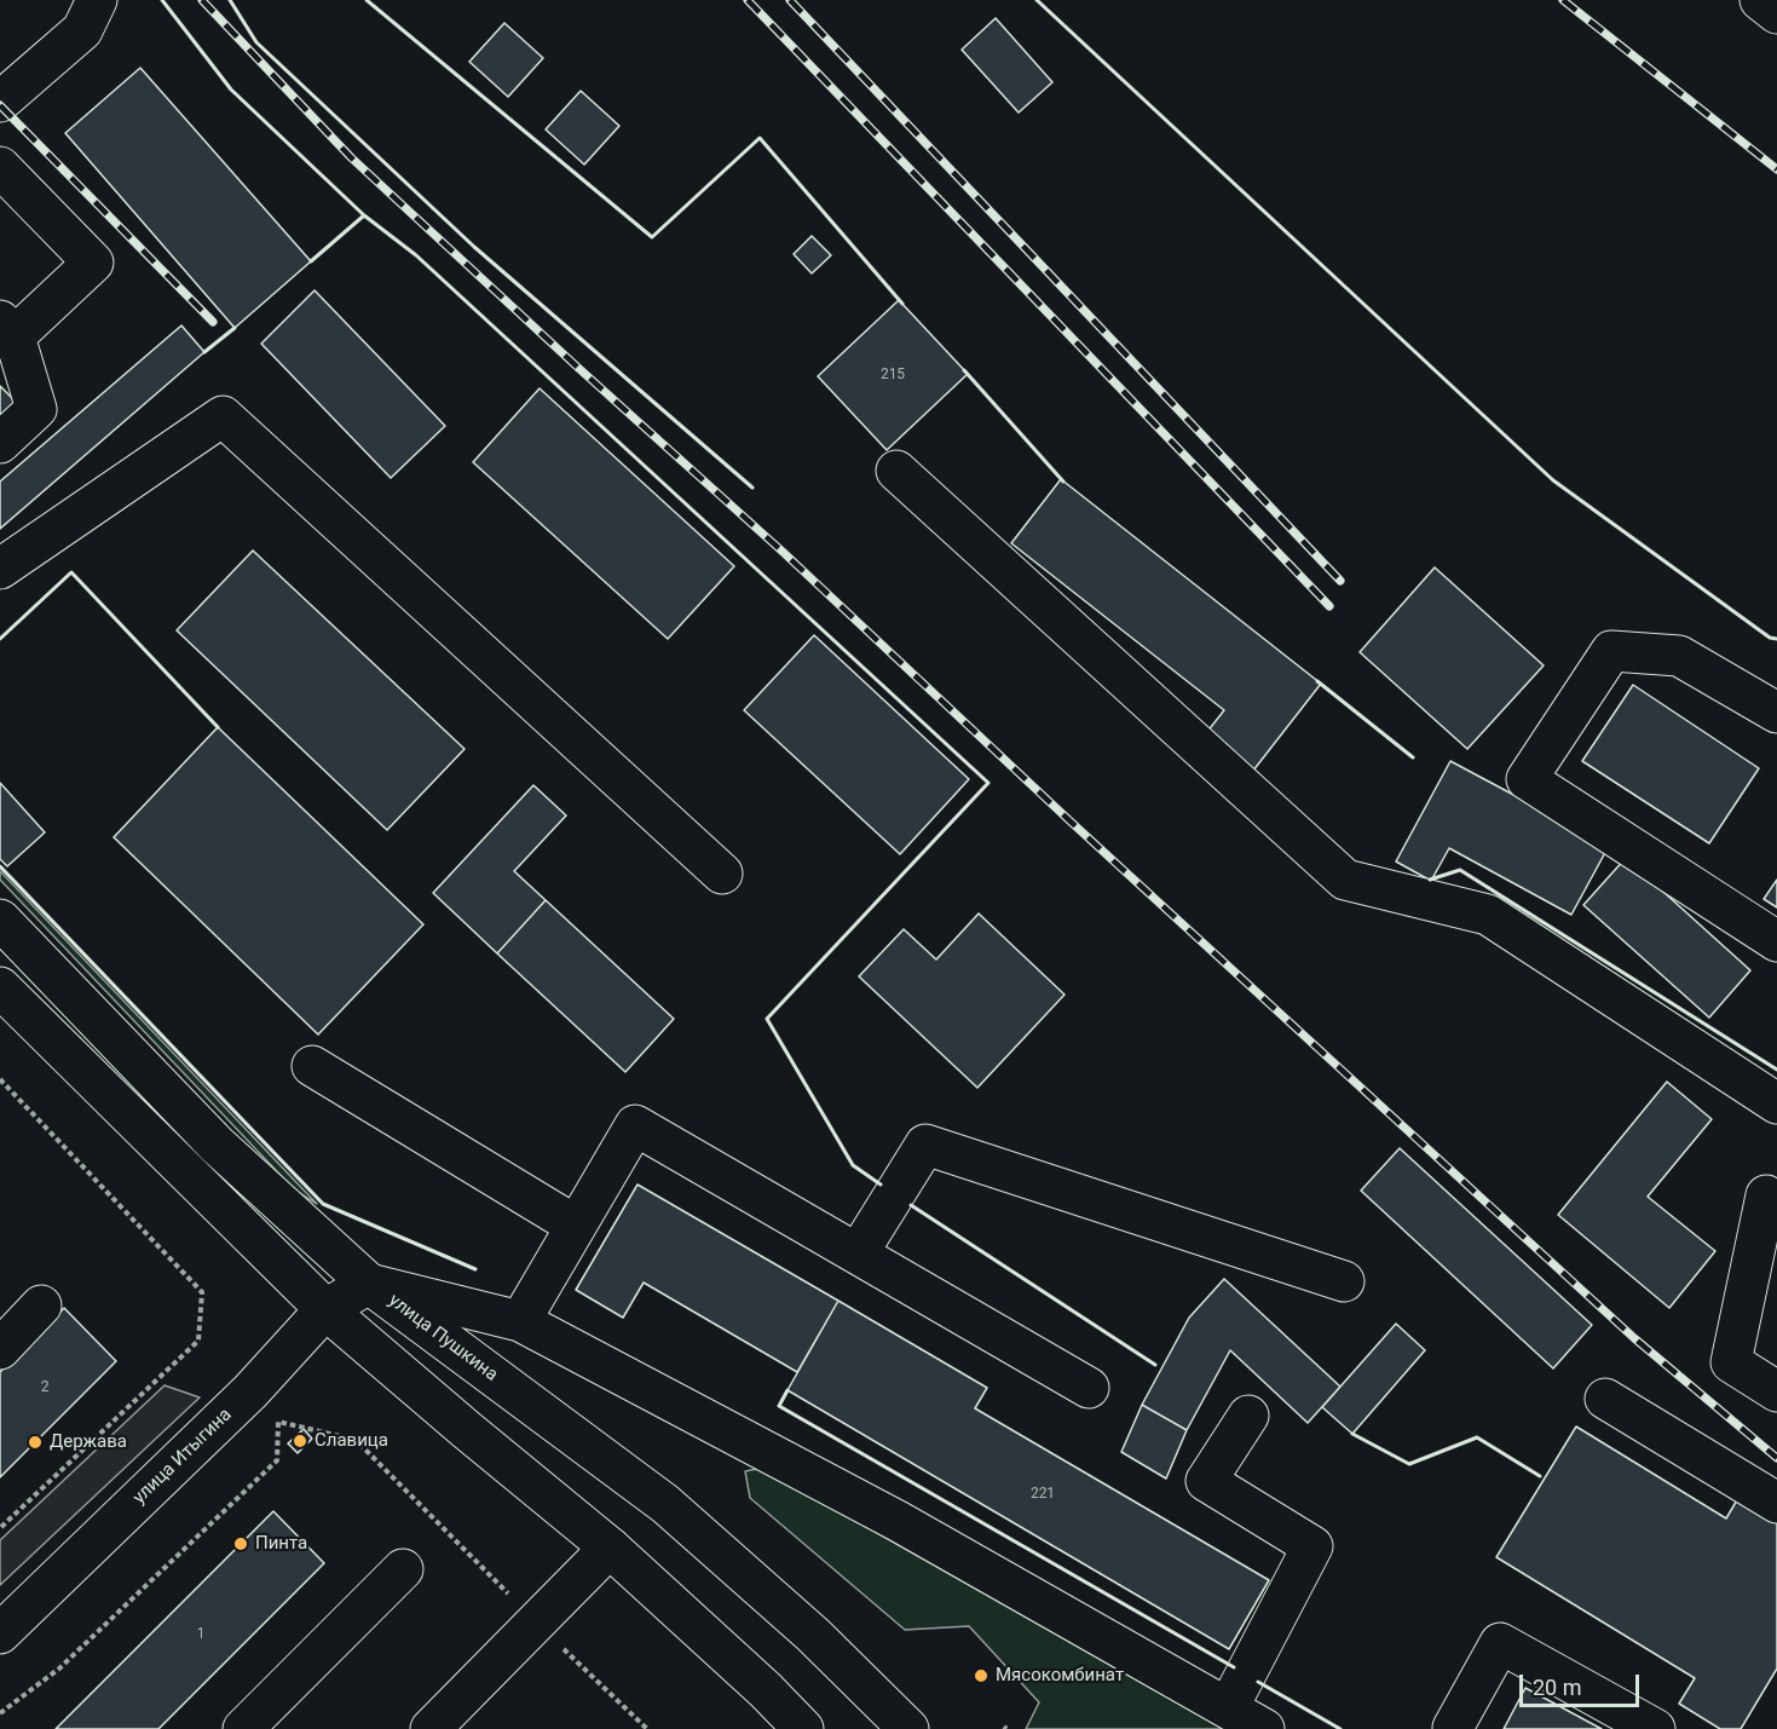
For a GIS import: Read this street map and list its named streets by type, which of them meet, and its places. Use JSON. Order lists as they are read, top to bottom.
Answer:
{
  "streets": {
    "main road": ["улица Пушкина", "улица Итыгина"]
  },
  "crossings": [
    ["улица Пушкина", "улица Итыгина"]
  ],
  "places": [
    "Славица",
    "Держава",
    "Пинта",
    "Мясокомбинат"
  ],
  "house_numbers": [
    "215",
    "2",
    "221",
    "1"
  ],
  "scale_bar": "20 m"
}
